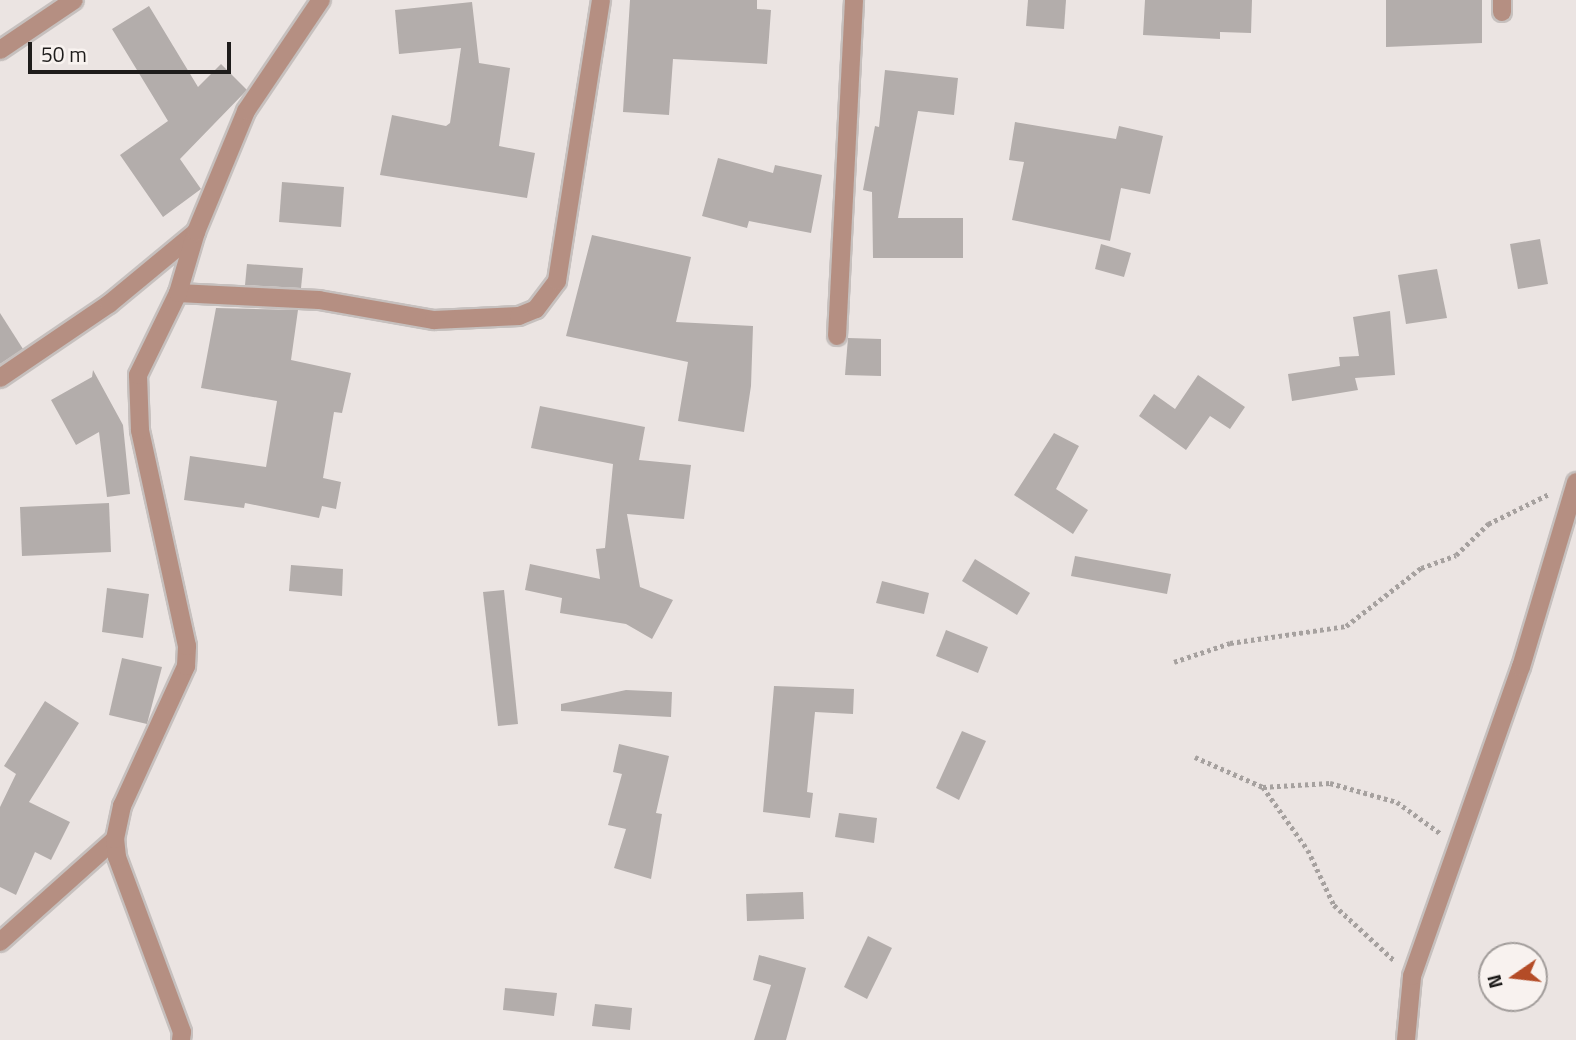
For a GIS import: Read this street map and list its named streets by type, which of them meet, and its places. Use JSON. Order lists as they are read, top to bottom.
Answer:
{
  "scale_bar": "50 m",
  "north": "left"
}
